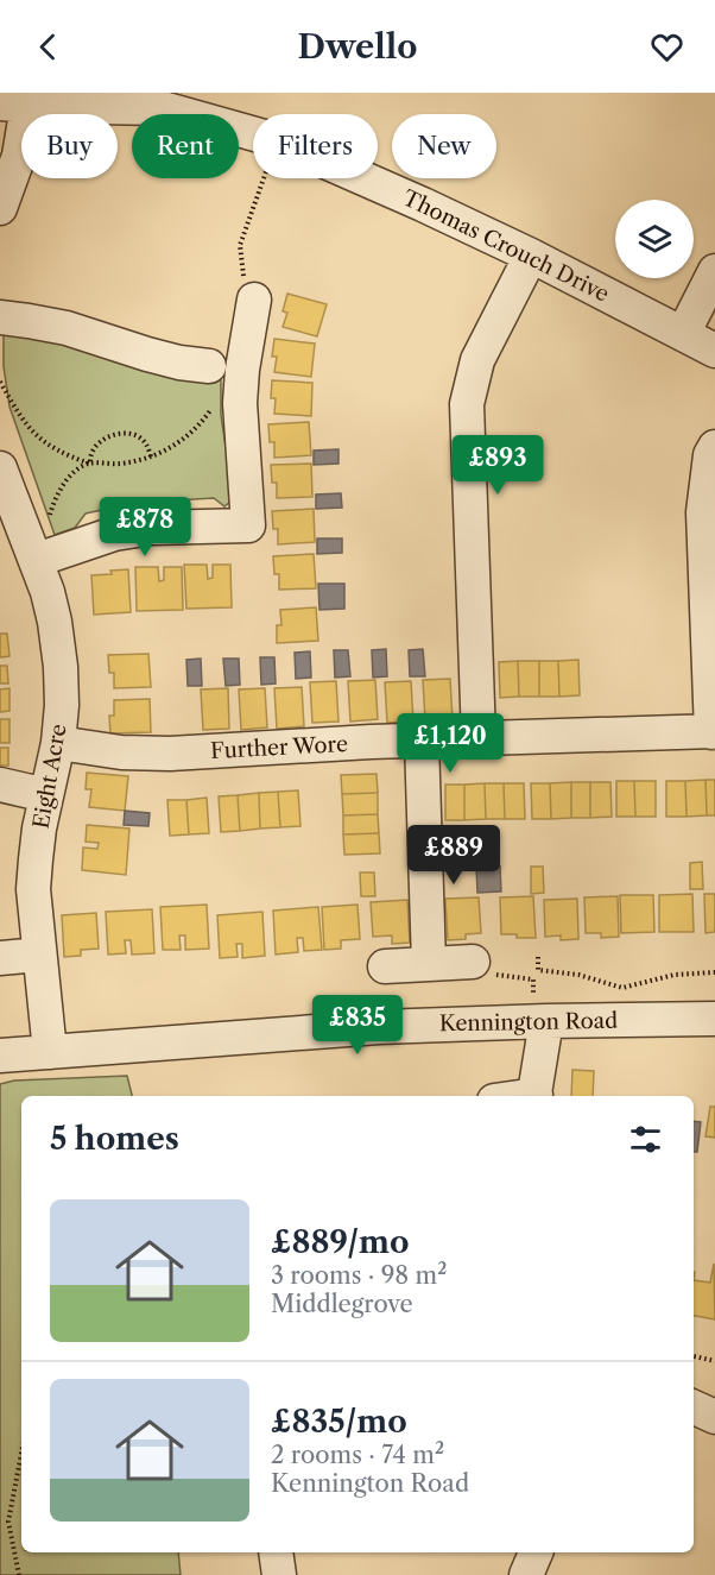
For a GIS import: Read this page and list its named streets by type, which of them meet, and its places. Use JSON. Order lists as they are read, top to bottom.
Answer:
{
  "streets": {
    "street": [
      "Thomas Crouch Drive",
      "Further Wore",
      "Eight Acre",
      "Kennington Road"
    ]
  },
  "crossings": [
    ["Further Wore", "Eight Acre"],
    ["Eight Acre", "Kennington Road"]
  ],
  "page": {
    "header": "Dwello",
    "chip": [
      "Buy",
      "Rent",
      "Filters",
      "New"
    ],
    "price": [
      "£893",
      "£878",
      "£1,120",
      "£889",
      "£835"
    ],
    "heading": "5 homes",
    "list": [
      {
        "name": "£889/mo",
        "note": "3 rooms · 98 m² · Middlegrove"
      },
      {
        "name": "£835/mo",
        "note": "2 rooms · 74 m² · Kennington Road"
      }
    ]
  }
}
